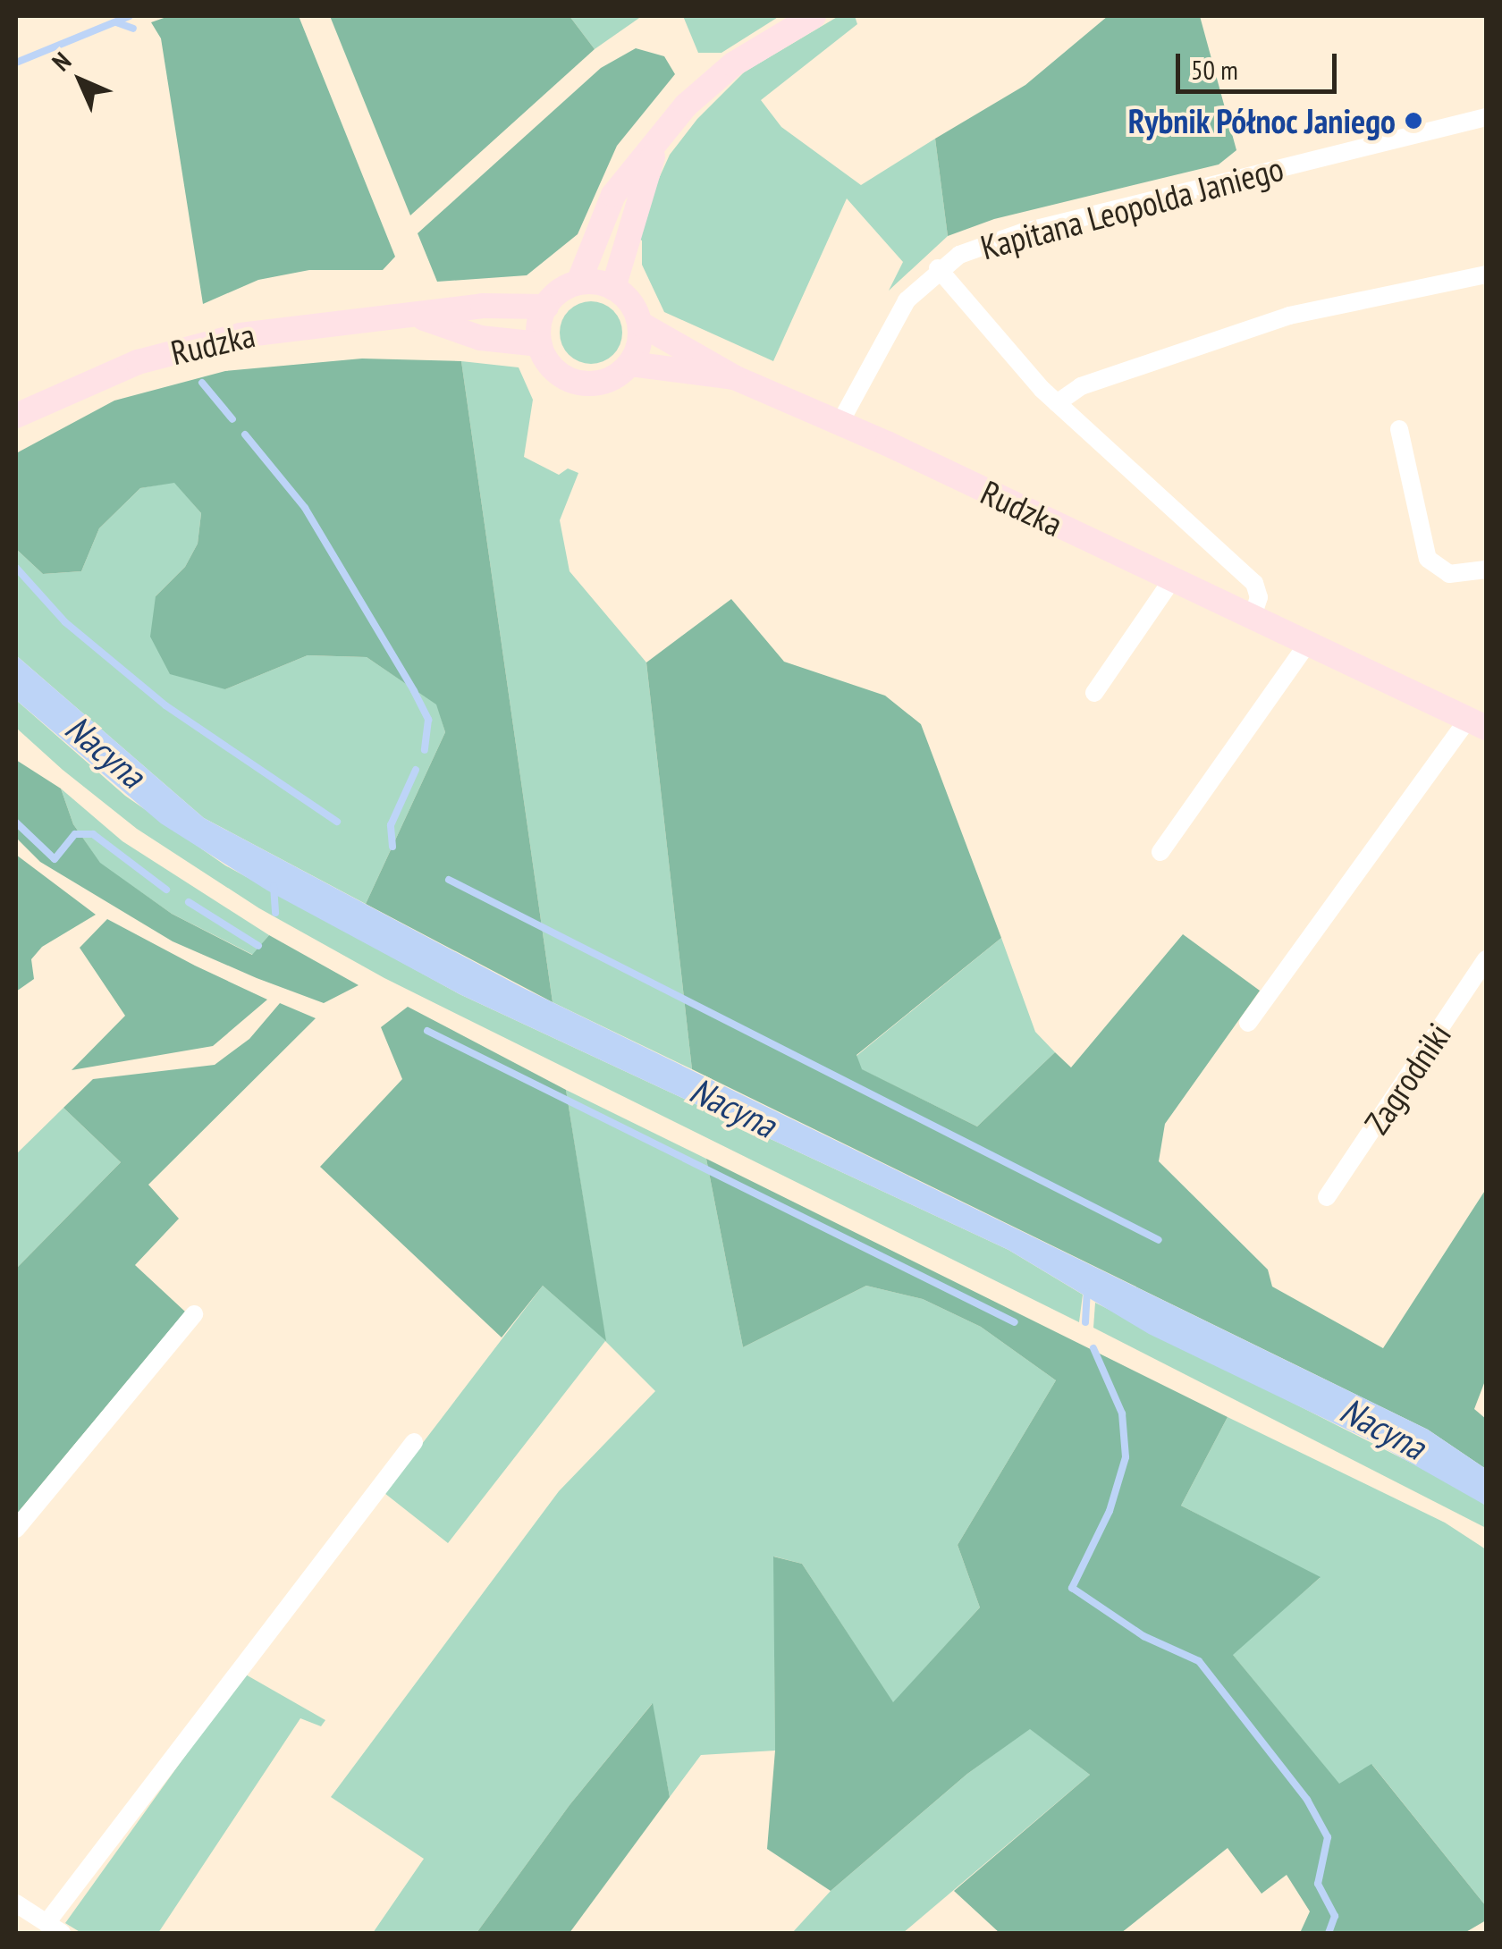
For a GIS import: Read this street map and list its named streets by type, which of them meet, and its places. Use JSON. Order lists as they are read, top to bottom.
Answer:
{
  "streets": {
    "main road": ["Rudzka"],
    "street": ["Kapitana Leopolda Janiego", "Zagrodniki"]
  },
  "crossings": [
    ["Kapitana Leopolda Janiego", "Rudzka"]
  ],
  "water": ["Nacyna"],
  "places": ["Rybnik Północ Janiego"],
  "scale_bar": "50 m",
  "north": "top left"
}
